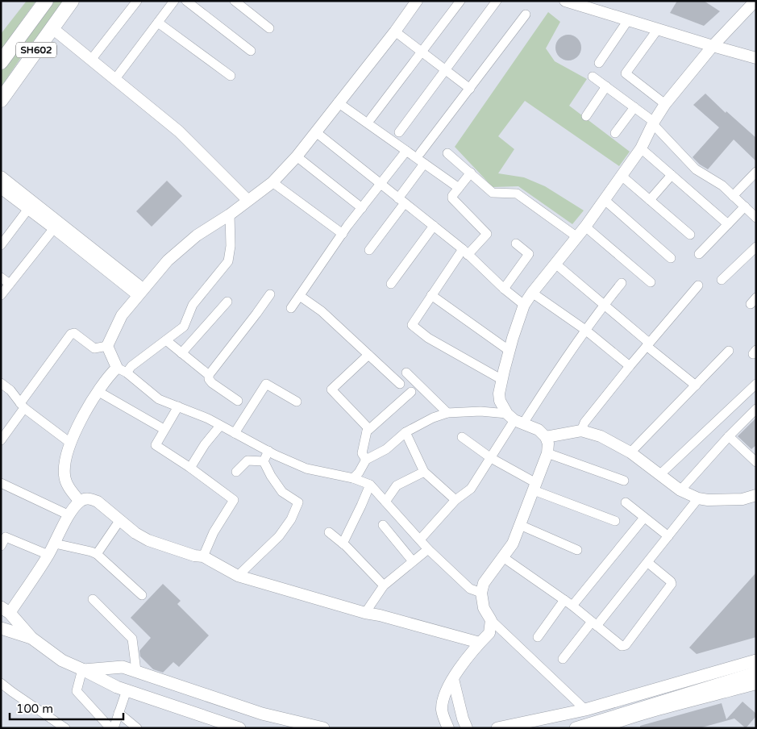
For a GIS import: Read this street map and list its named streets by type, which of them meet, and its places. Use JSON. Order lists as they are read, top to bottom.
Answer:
{
  "streets": {
    "main road": ["SH602"]
  },
  "scale_bar": "100 m"
}
